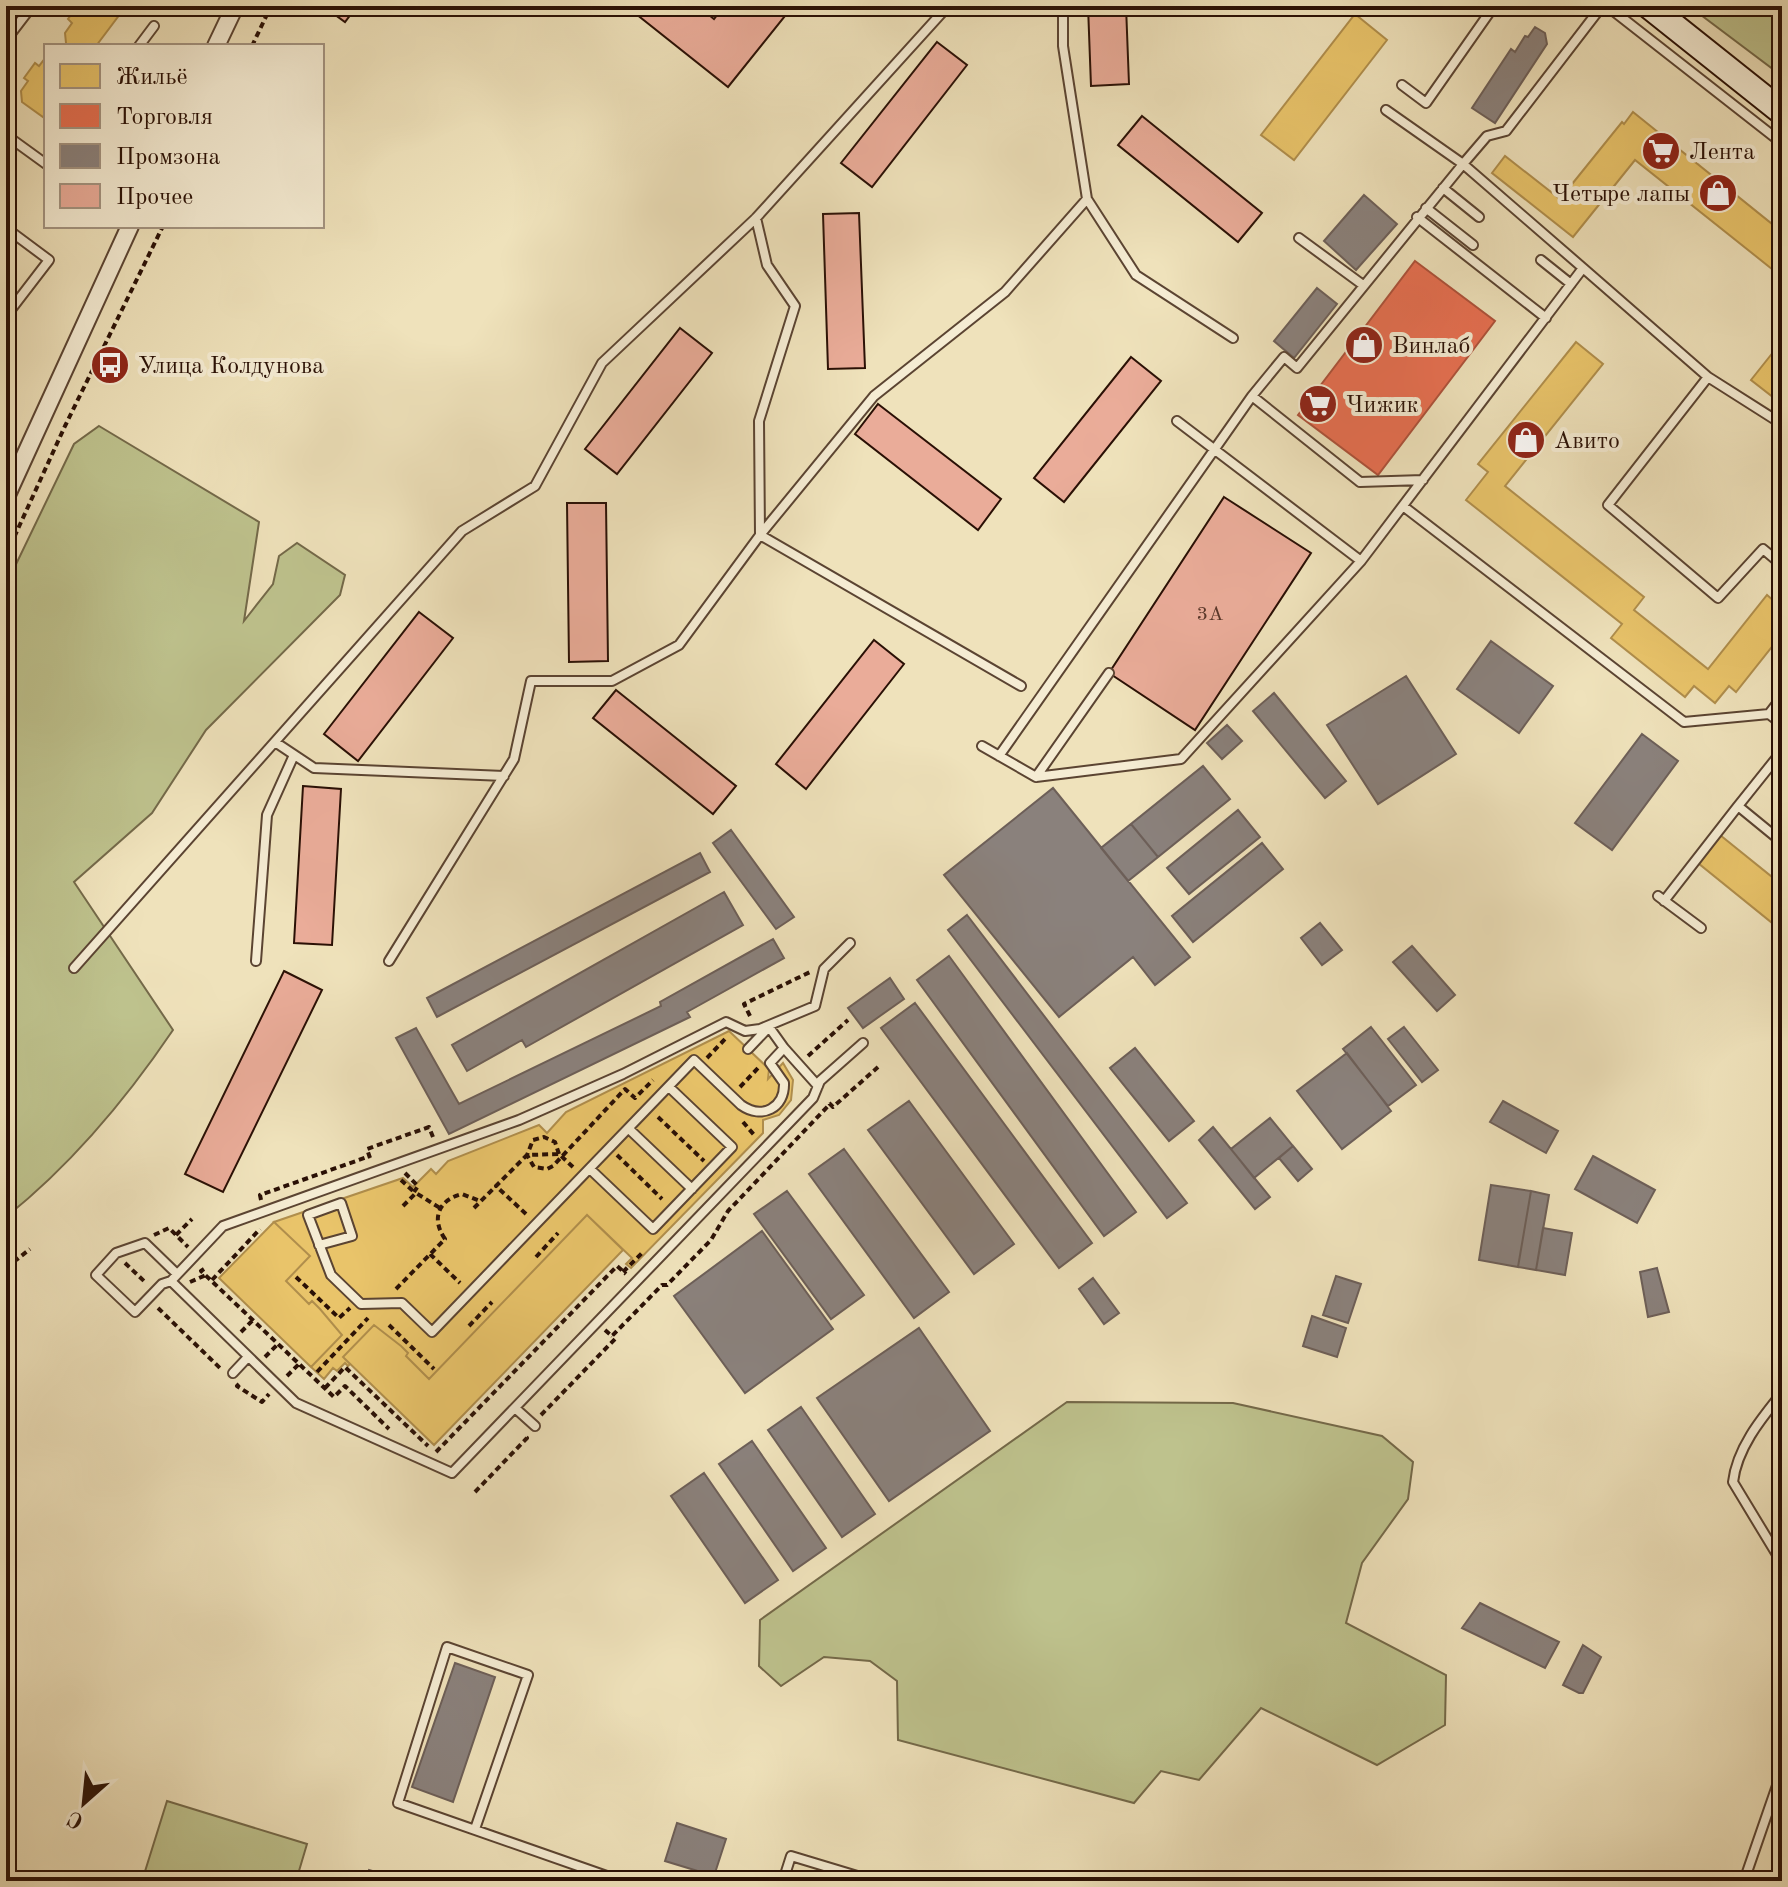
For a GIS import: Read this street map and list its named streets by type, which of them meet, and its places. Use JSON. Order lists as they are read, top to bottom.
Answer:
{
  "places": {
    "supermarket": ["Лента", "Чижик"],
    "shop": ["Четыре лапы", "Винлаб", "Авито"],
    "bus stop": ["Улица Колдунова"]
  },
  "house_numbers": ["3А"],
  "legend": [
    "Жильё",
    "Торговля",
    "Промзона",
    "Прочее"
  ],
  "north": "bottom left"
}
